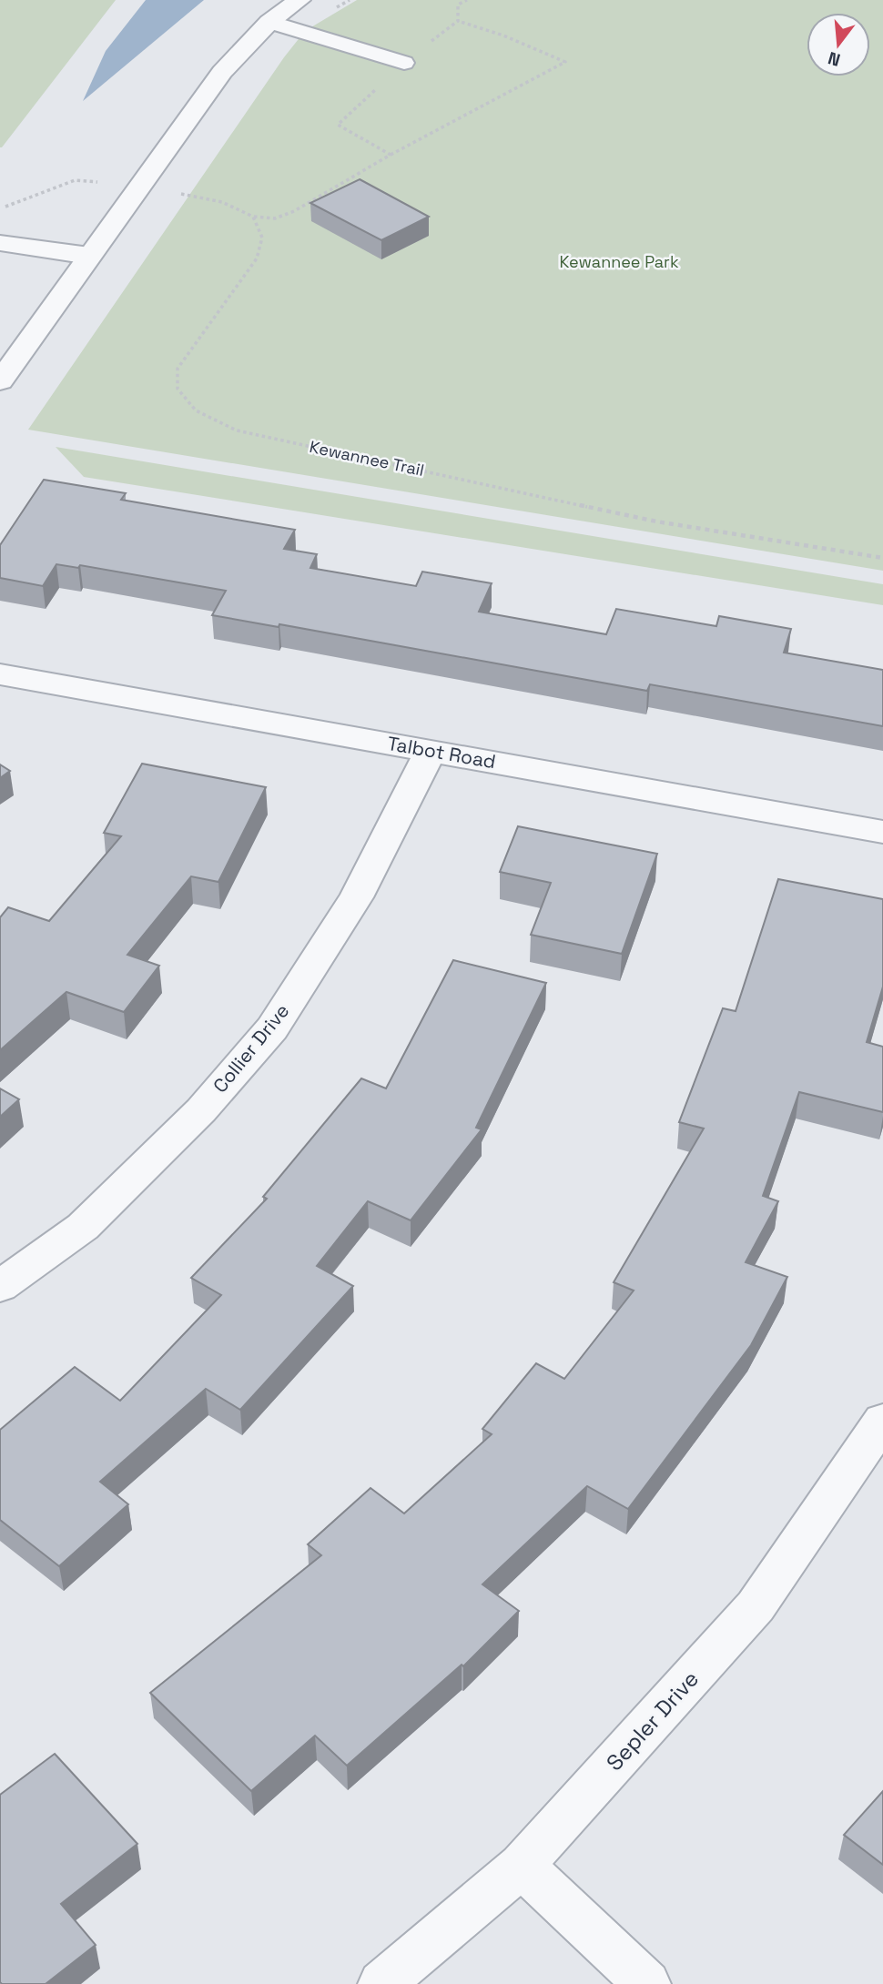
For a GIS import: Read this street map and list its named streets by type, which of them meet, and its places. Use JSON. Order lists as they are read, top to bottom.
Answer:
{
  "streets": {
    "street": ["Talbot Road", "Collier Drive", "Sepler Drive"],
    "path": ["Kewannee Trail"]
  },
  "crossings": [
    ["Talbot Road", "Collier Drive"]
  ],
  "parks": ["Kewannee Park"],
  "north": "bottom"
}
